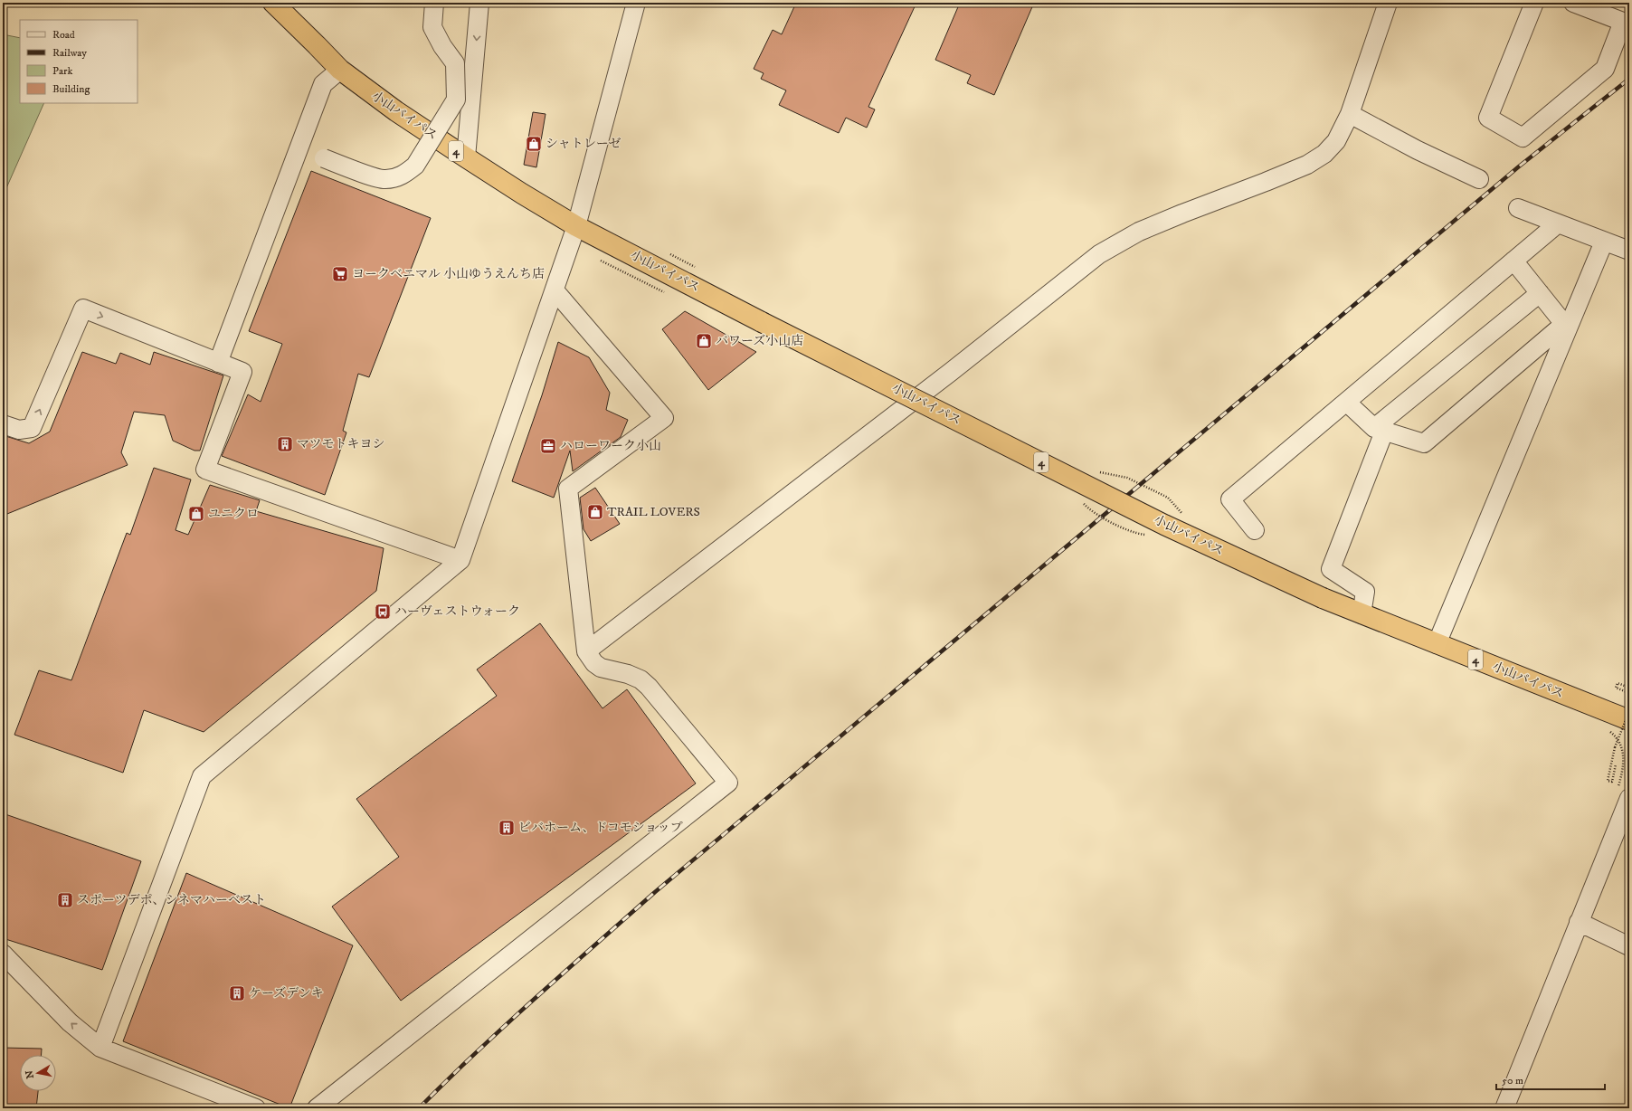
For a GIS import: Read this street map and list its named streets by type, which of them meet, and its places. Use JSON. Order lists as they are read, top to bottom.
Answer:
{
  "streets": {
    "highway": ["小山バイパス", "4"]
  },
  "places": {
    "shop": [
      "シャトレーゼ",
      "パワーズ小山店",
      "TRAIL LOVERS",
      "ユニクロ"
    ],
    "supermarket": ["ヨークベニマル 小山ゆうえんち店"],
    "building": [
      "マツモトキヨシ",
      "ビバホーム、ドコモショップ",
      "スポーツデポ、シネマハーベスト",
      "ケーズデンキ"
    ],
    "office": ["ハローワーク小山"],
    "bus stop": ["ハーヴェストウォーク"]
  },
  "legend": [
    "Road",
    "Railway",
    "Park",
    "Building"
  ],
  "scale_bar": "50 m",
  "north": "left"
}
